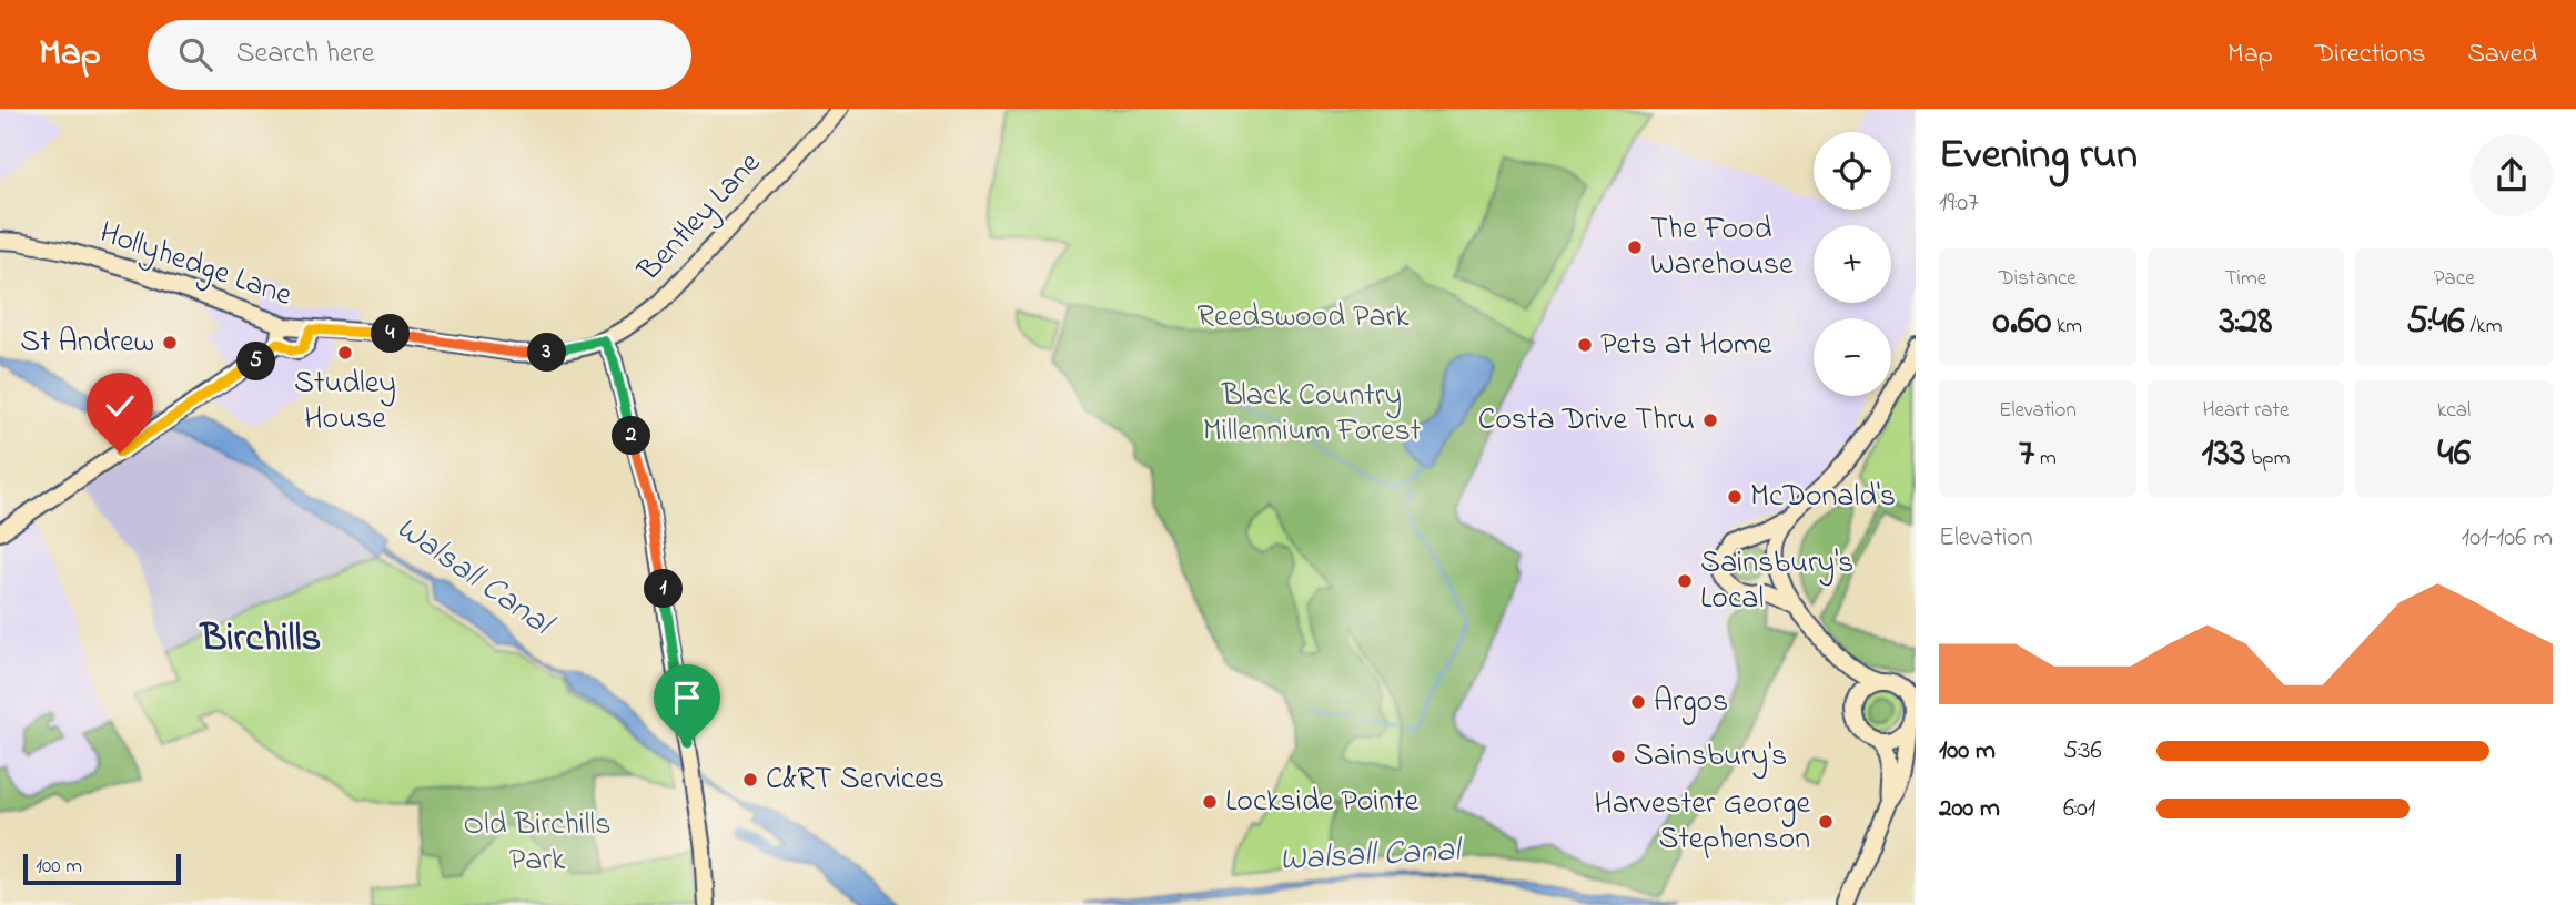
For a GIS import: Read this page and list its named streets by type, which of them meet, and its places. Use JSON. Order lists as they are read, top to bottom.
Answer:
{
  "streets": {
    "street": ["Bentley Lane", "Hollyhedge Lane"]
  },
  "crossings": [
    ["Bentley Lane", "Hollyhedge Lane"]
  ],
  "districts": ["Birchills"],
  "water": ["Walsall Canal"],
  "parks": ["Reedswood Park", "Black Country Millennium Forest", "Old Birchills Park"],
  "places": [
    "The Food Warehouse",
    "St Andrew",
    "Pets at Home",
    "Studley House",
    "Costa Drive Thru",
    "McDonald's",
    "Sainsbury's Local",
    "Argos",
    "Sainsbury's",
    "C&RT Services",
    "Lockside Pointe",
    "Harvester George Stephenson"
  ],
  "scale_bar": "100 m",
  "page": {
    "header": "Map",
    "search": "Search here",
    "nav": ["Map", "Directions", "Saved"],
    "heading": ["Evening run", "19:07"],
    "map_buttons": ["+", "−"],
    "stats": [
      ["Distance", "0.60 km"],
      ["Time", "3:28"],
      ["Pace", "5:46 /km"],
      ["Elevation", "7 m"],
      ["Heart rate", "133 bpm"],
      ["kcal", "46"]
    ],
    "pins": [
      "4",
      "3",
      "5",
      "2",
      "1"
    ],
    "chart": ["Elevation", "101–106 m"],
    "list": [
      {
        "name": "100 m",
        "note": "5:36"
      },
      {
        "name": "200 m",
        "note": "6:01"
      }
    ],
    "scale": "100 m"
  }
}
